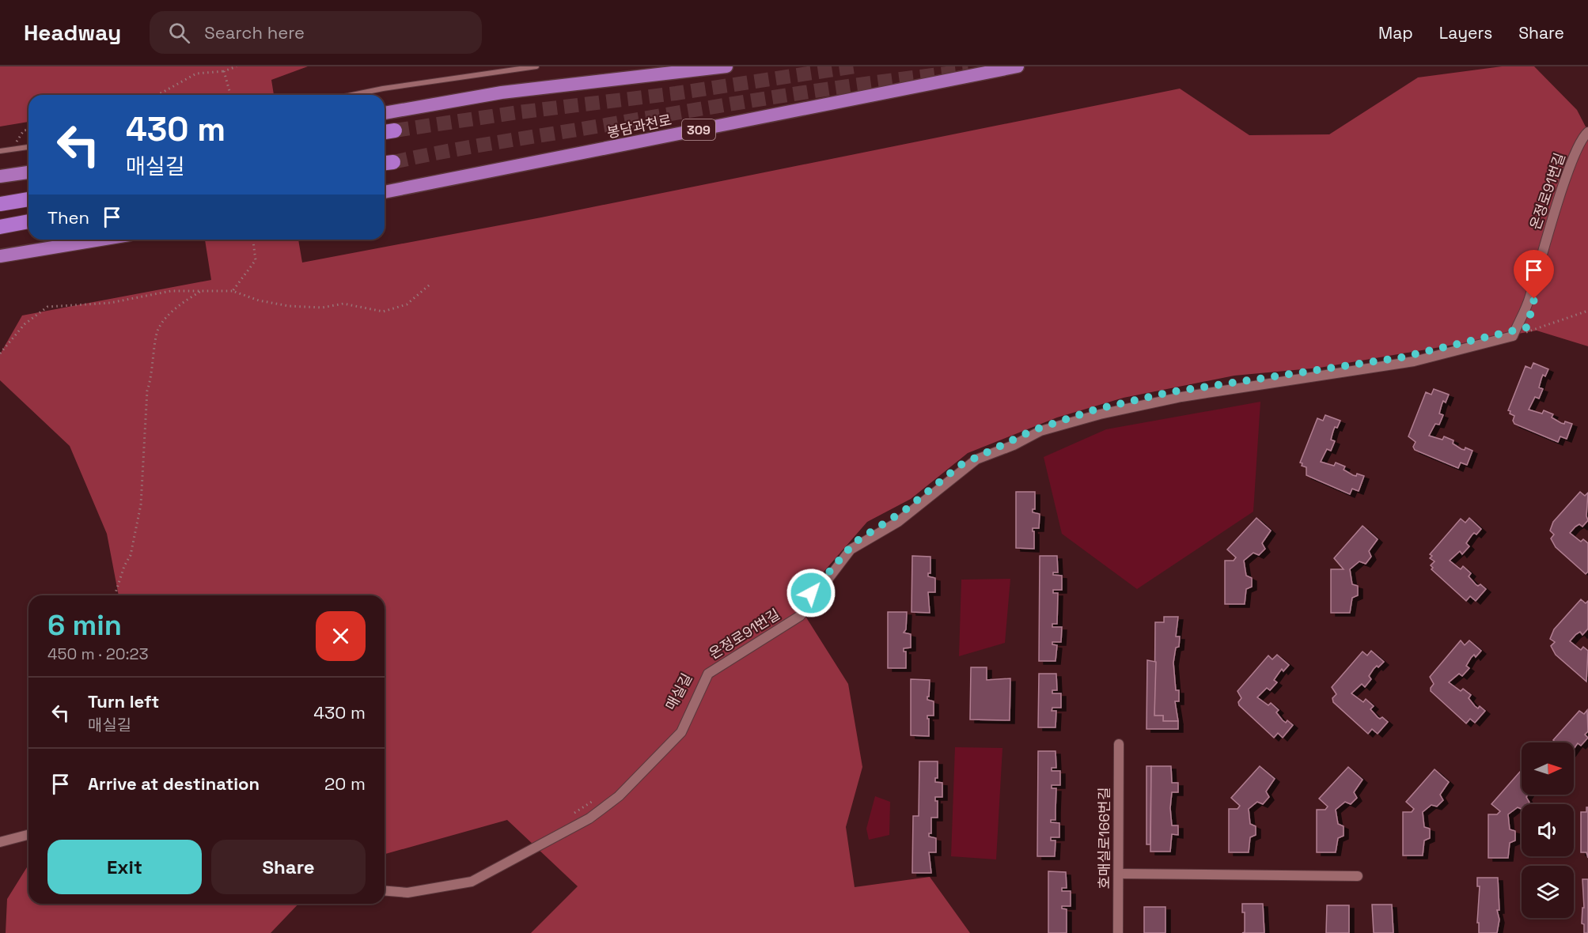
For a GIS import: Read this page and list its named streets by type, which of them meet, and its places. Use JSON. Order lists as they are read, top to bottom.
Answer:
{
  "streets": {
    "highway": ["봉담과천로", "309"],
    "street": ["온정로91번길", "호매실로166번길"]
  },
  "north": "right",
  "page": {
    "header": "Headway",
    "search": "Search here",
    "nav": ["Map", "Layers", "Share"],
    "turn": ["430 m", "매실길"],
    "then": "Then",
    "heading": ["6 min", "450 m · 20:23"],
    "list": [
      {
        "name": "Turn left",
        "note": "매실길",
        "value": "430 m"
      },
      {
        "name": "Arrive at destination",
        "value": "20 m"
      }
    ],
    "buttons": ["Exit", "Share"]
  }
}
